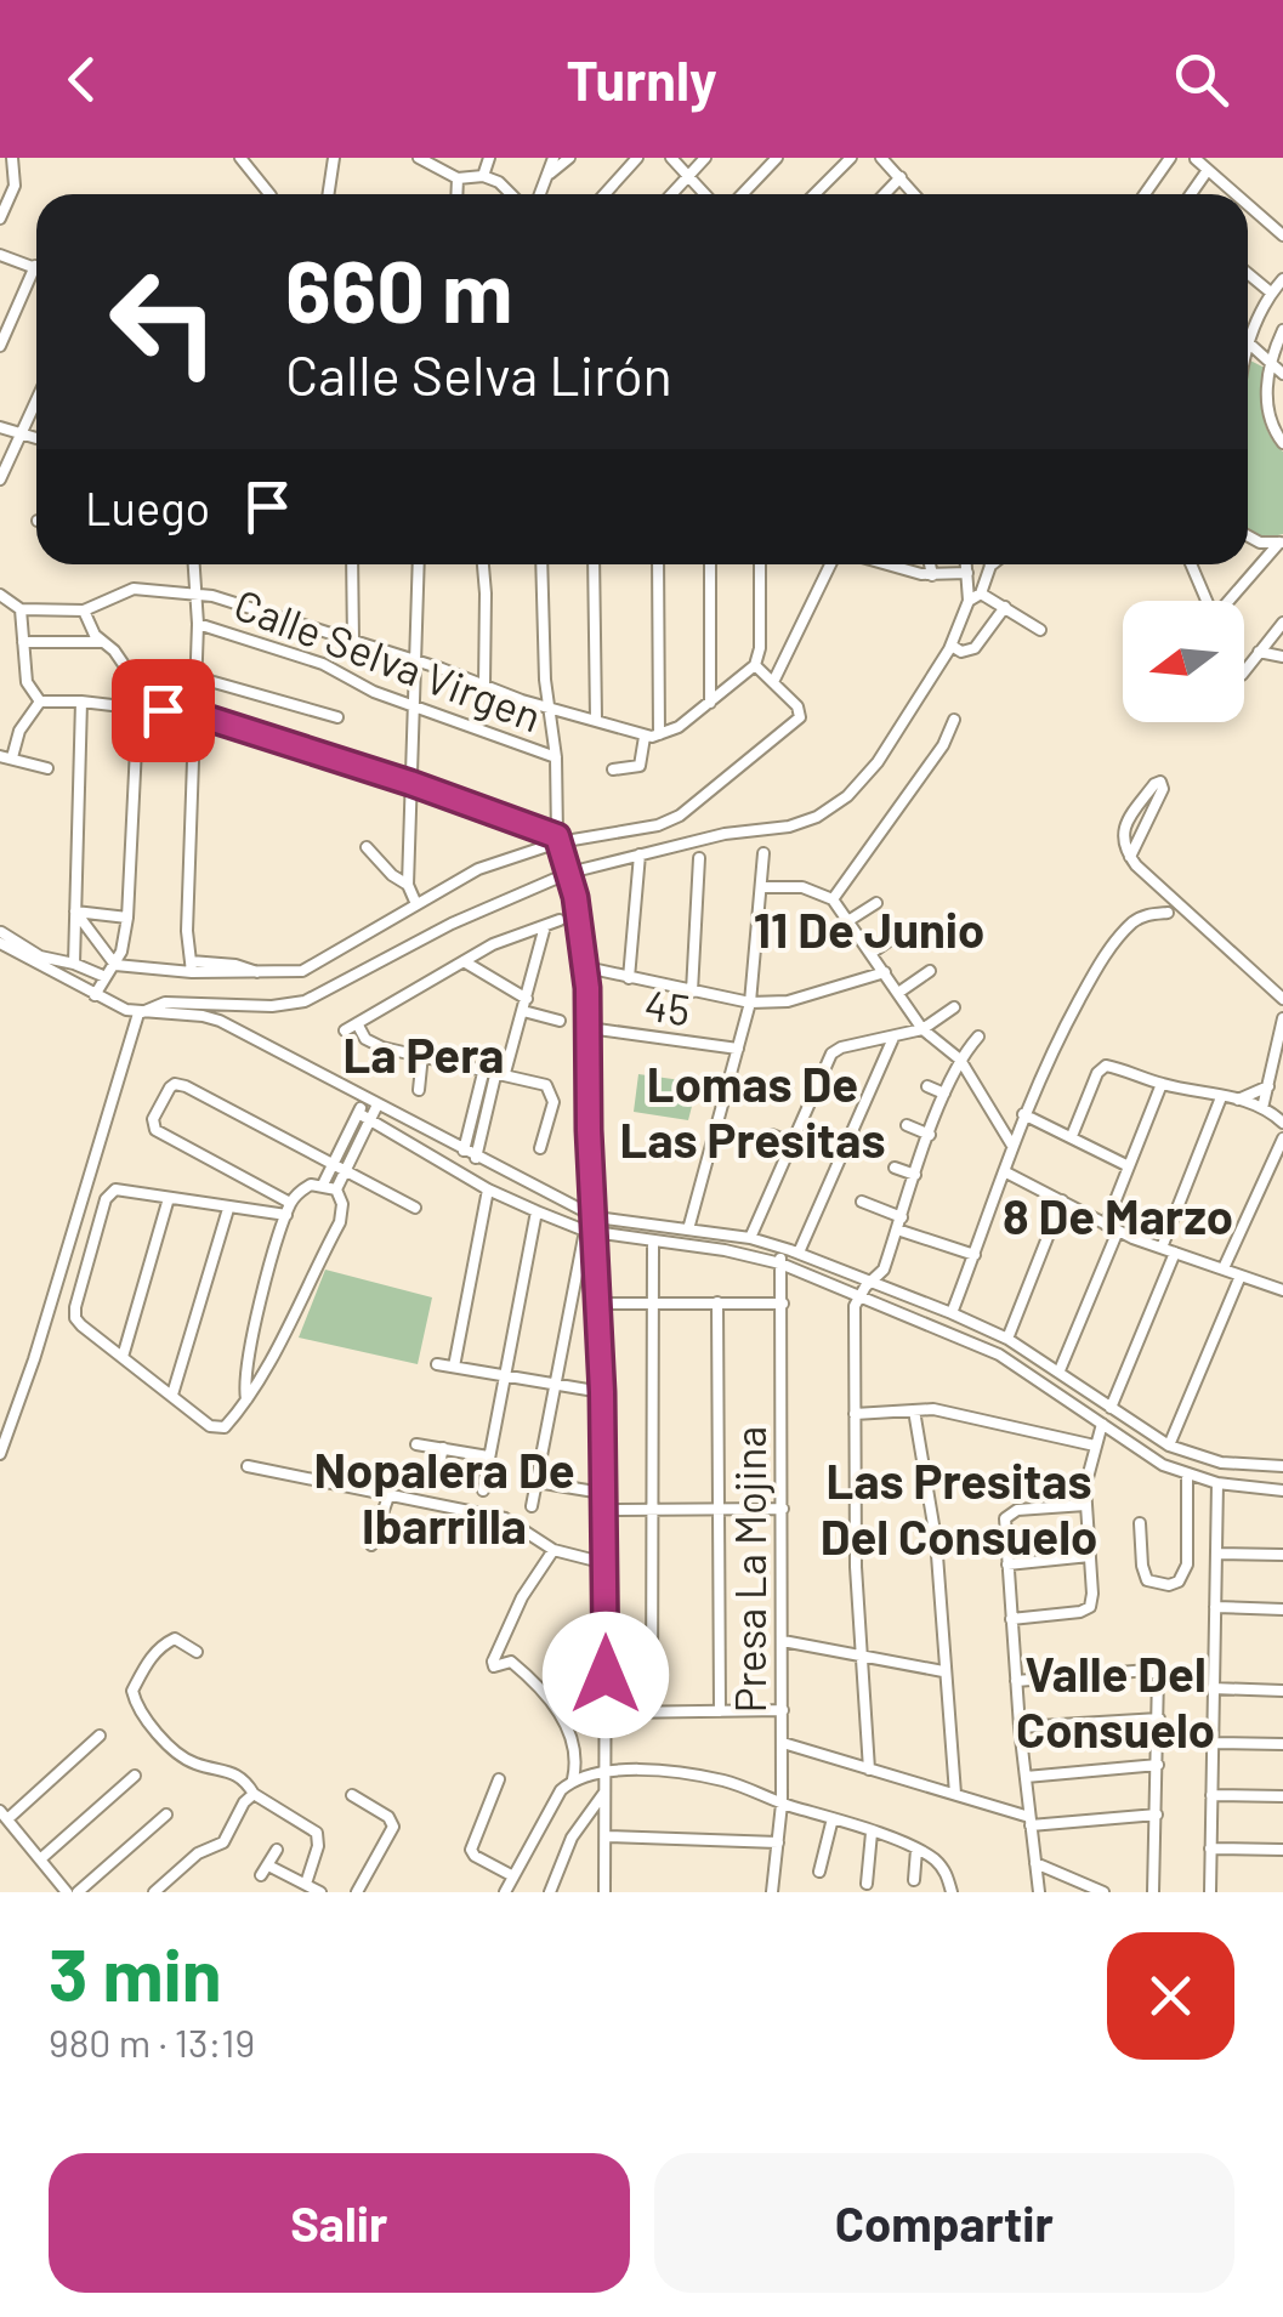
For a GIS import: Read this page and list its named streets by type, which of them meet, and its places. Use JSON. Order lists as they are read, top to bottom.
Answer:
{
  "streets": {
    "street": ["Calle Selva Virgen", "45", "Presa La Mojina"]
  },
  "districts": [
    "11 De Junio",
    "La Pera",
    "Lomas De Las Presitas",
    "8 De Marzo",
    "Nopalera De Ibarrilla",
    "Las Presitas Del Consuelo",
    "Valle Del Consuelo"
  ],
  "north": "left",
  "page": {
    "header": "Turnly",
    "turn": ["660 m", "Calle Selva Lirón"],
    "then": "Luego",
    "heading": ["3 min", "980 m · 13:19"],
    "buttons": ["Salir", "Compartir"]
  }
}
